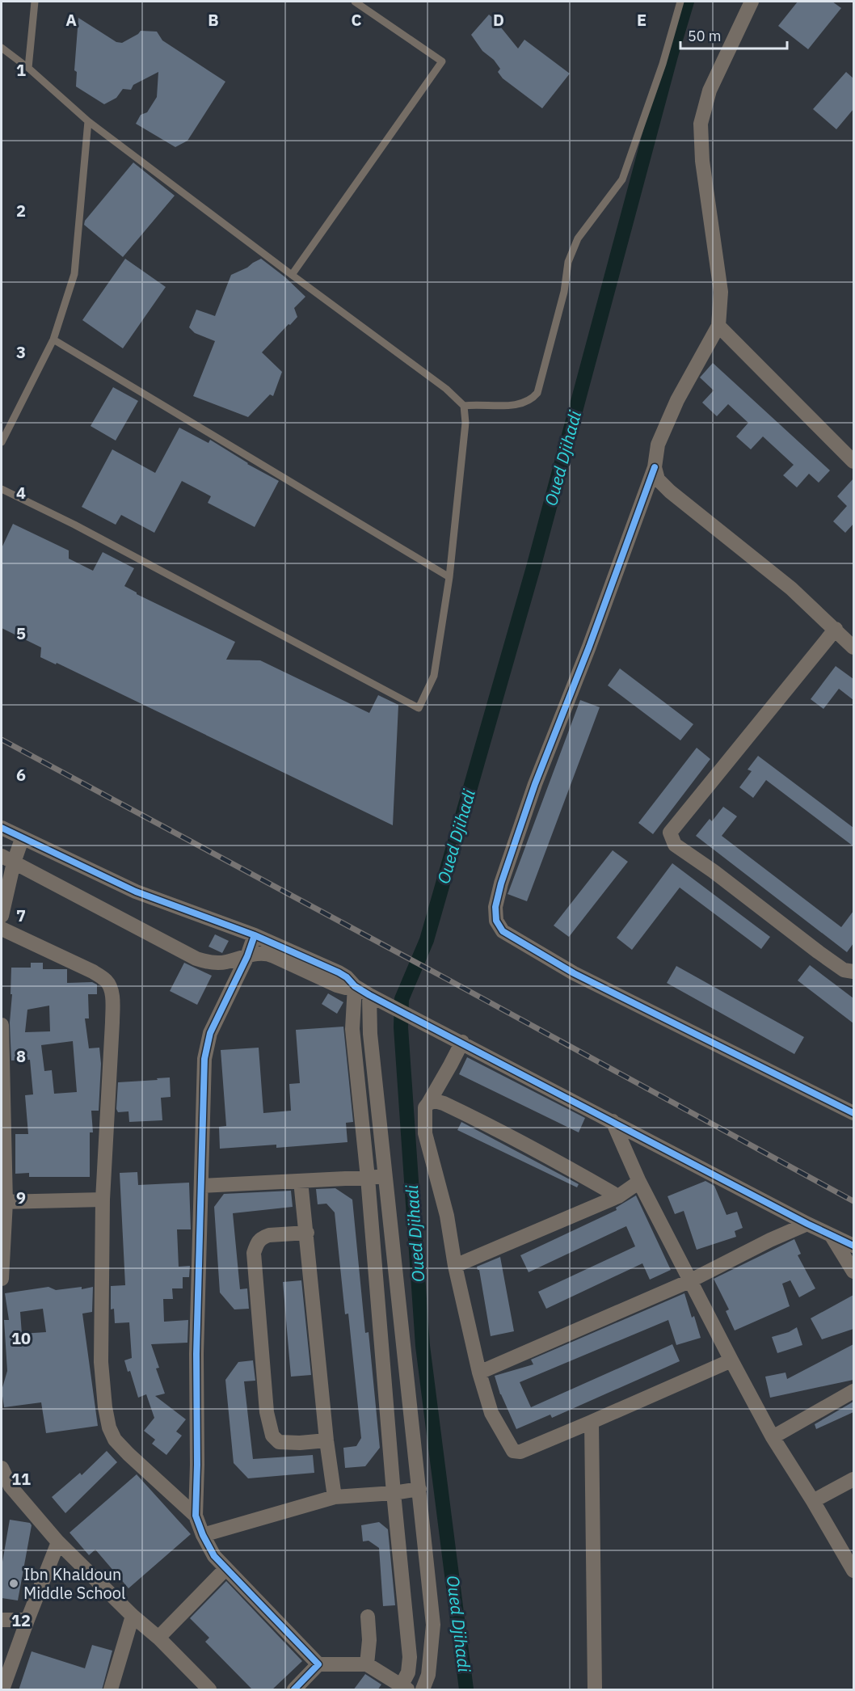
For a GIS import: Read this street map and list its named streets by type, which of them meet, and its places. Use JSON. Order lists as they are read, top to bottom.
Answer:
{
  "water": ["Oued Djihadi"],
  "places": ["Ibn Khaldoun Middle School"],
  "scale_bar": "50 m",
  "grid": {
    "columns": [
      "A",
      "B",
      "C",
      "D",
      "E"
    ],
    "rows": [
      "1",
      "2",
      "3",
      "4",
      "5",
      "6",
      "7",
      "8",
      "9",
      "10",
      "11",
      "12"
    ]
  }
}
